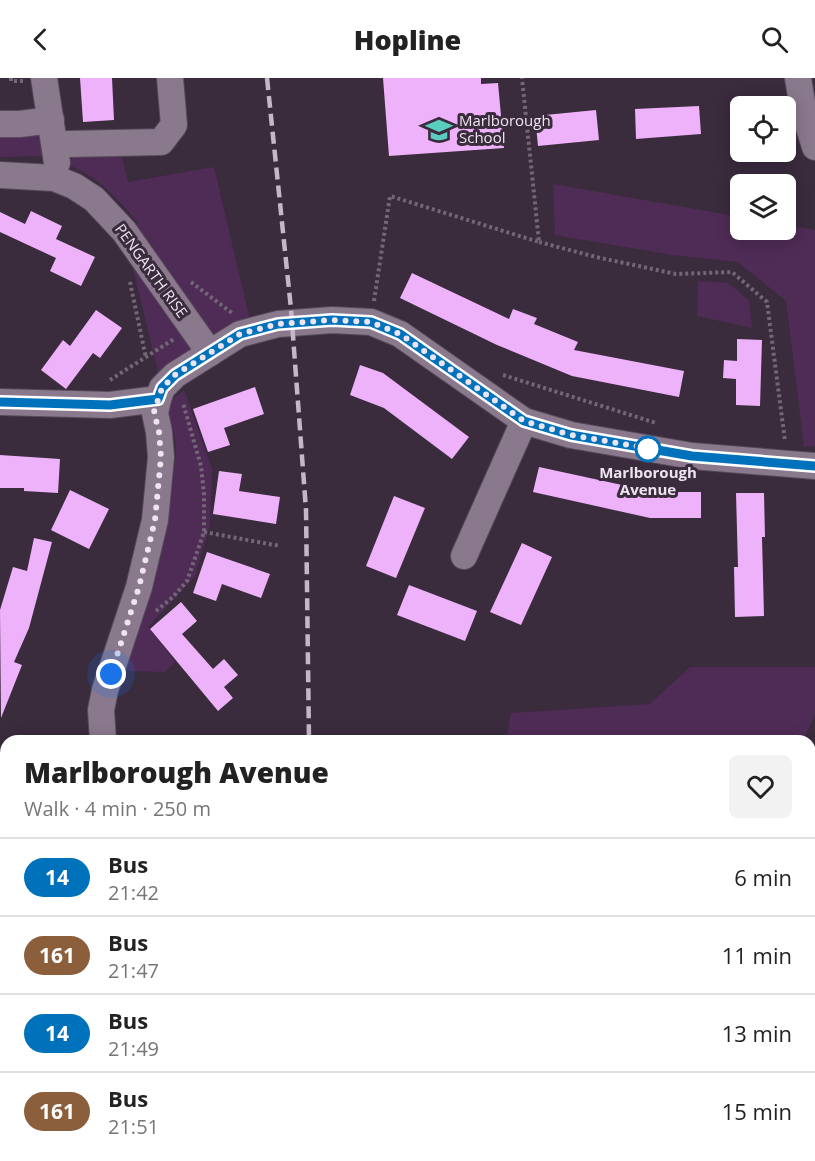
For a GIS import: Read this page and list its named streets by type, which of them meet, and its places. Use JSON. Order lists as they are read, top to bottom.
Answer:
{
  "streets": {
    "street": ["PENGARTH RISE"]
  },
  "places": {
    "school or university": ["Marlborough School"],
    "other": ["Marlborough Avenue"]
  },
  "lines": ["bus line 14"],
  "page": {
    "header": "Hopline",
    "heading": ["Marlborough Avenue", "Walk · 4 min · 250 m"],
    "list": [
      {
        "mark": "14",
        "name": "Bus",
        "note": "21:42",
        "value": "6 min"
      },
      {
        "mark": "161",
        "name": "Bus",
        "note": "21:47",
        "value": "11 min"
      },
      {
        "mark": "14",
        "name": "Bus",
        "note": "21:49",
        "value": "13 min"
      },
      {
        "mark": "161",
        "name": "Bus",
        "note": "21:51",
        "value": "15 min"
      }
    ]
  }
}
